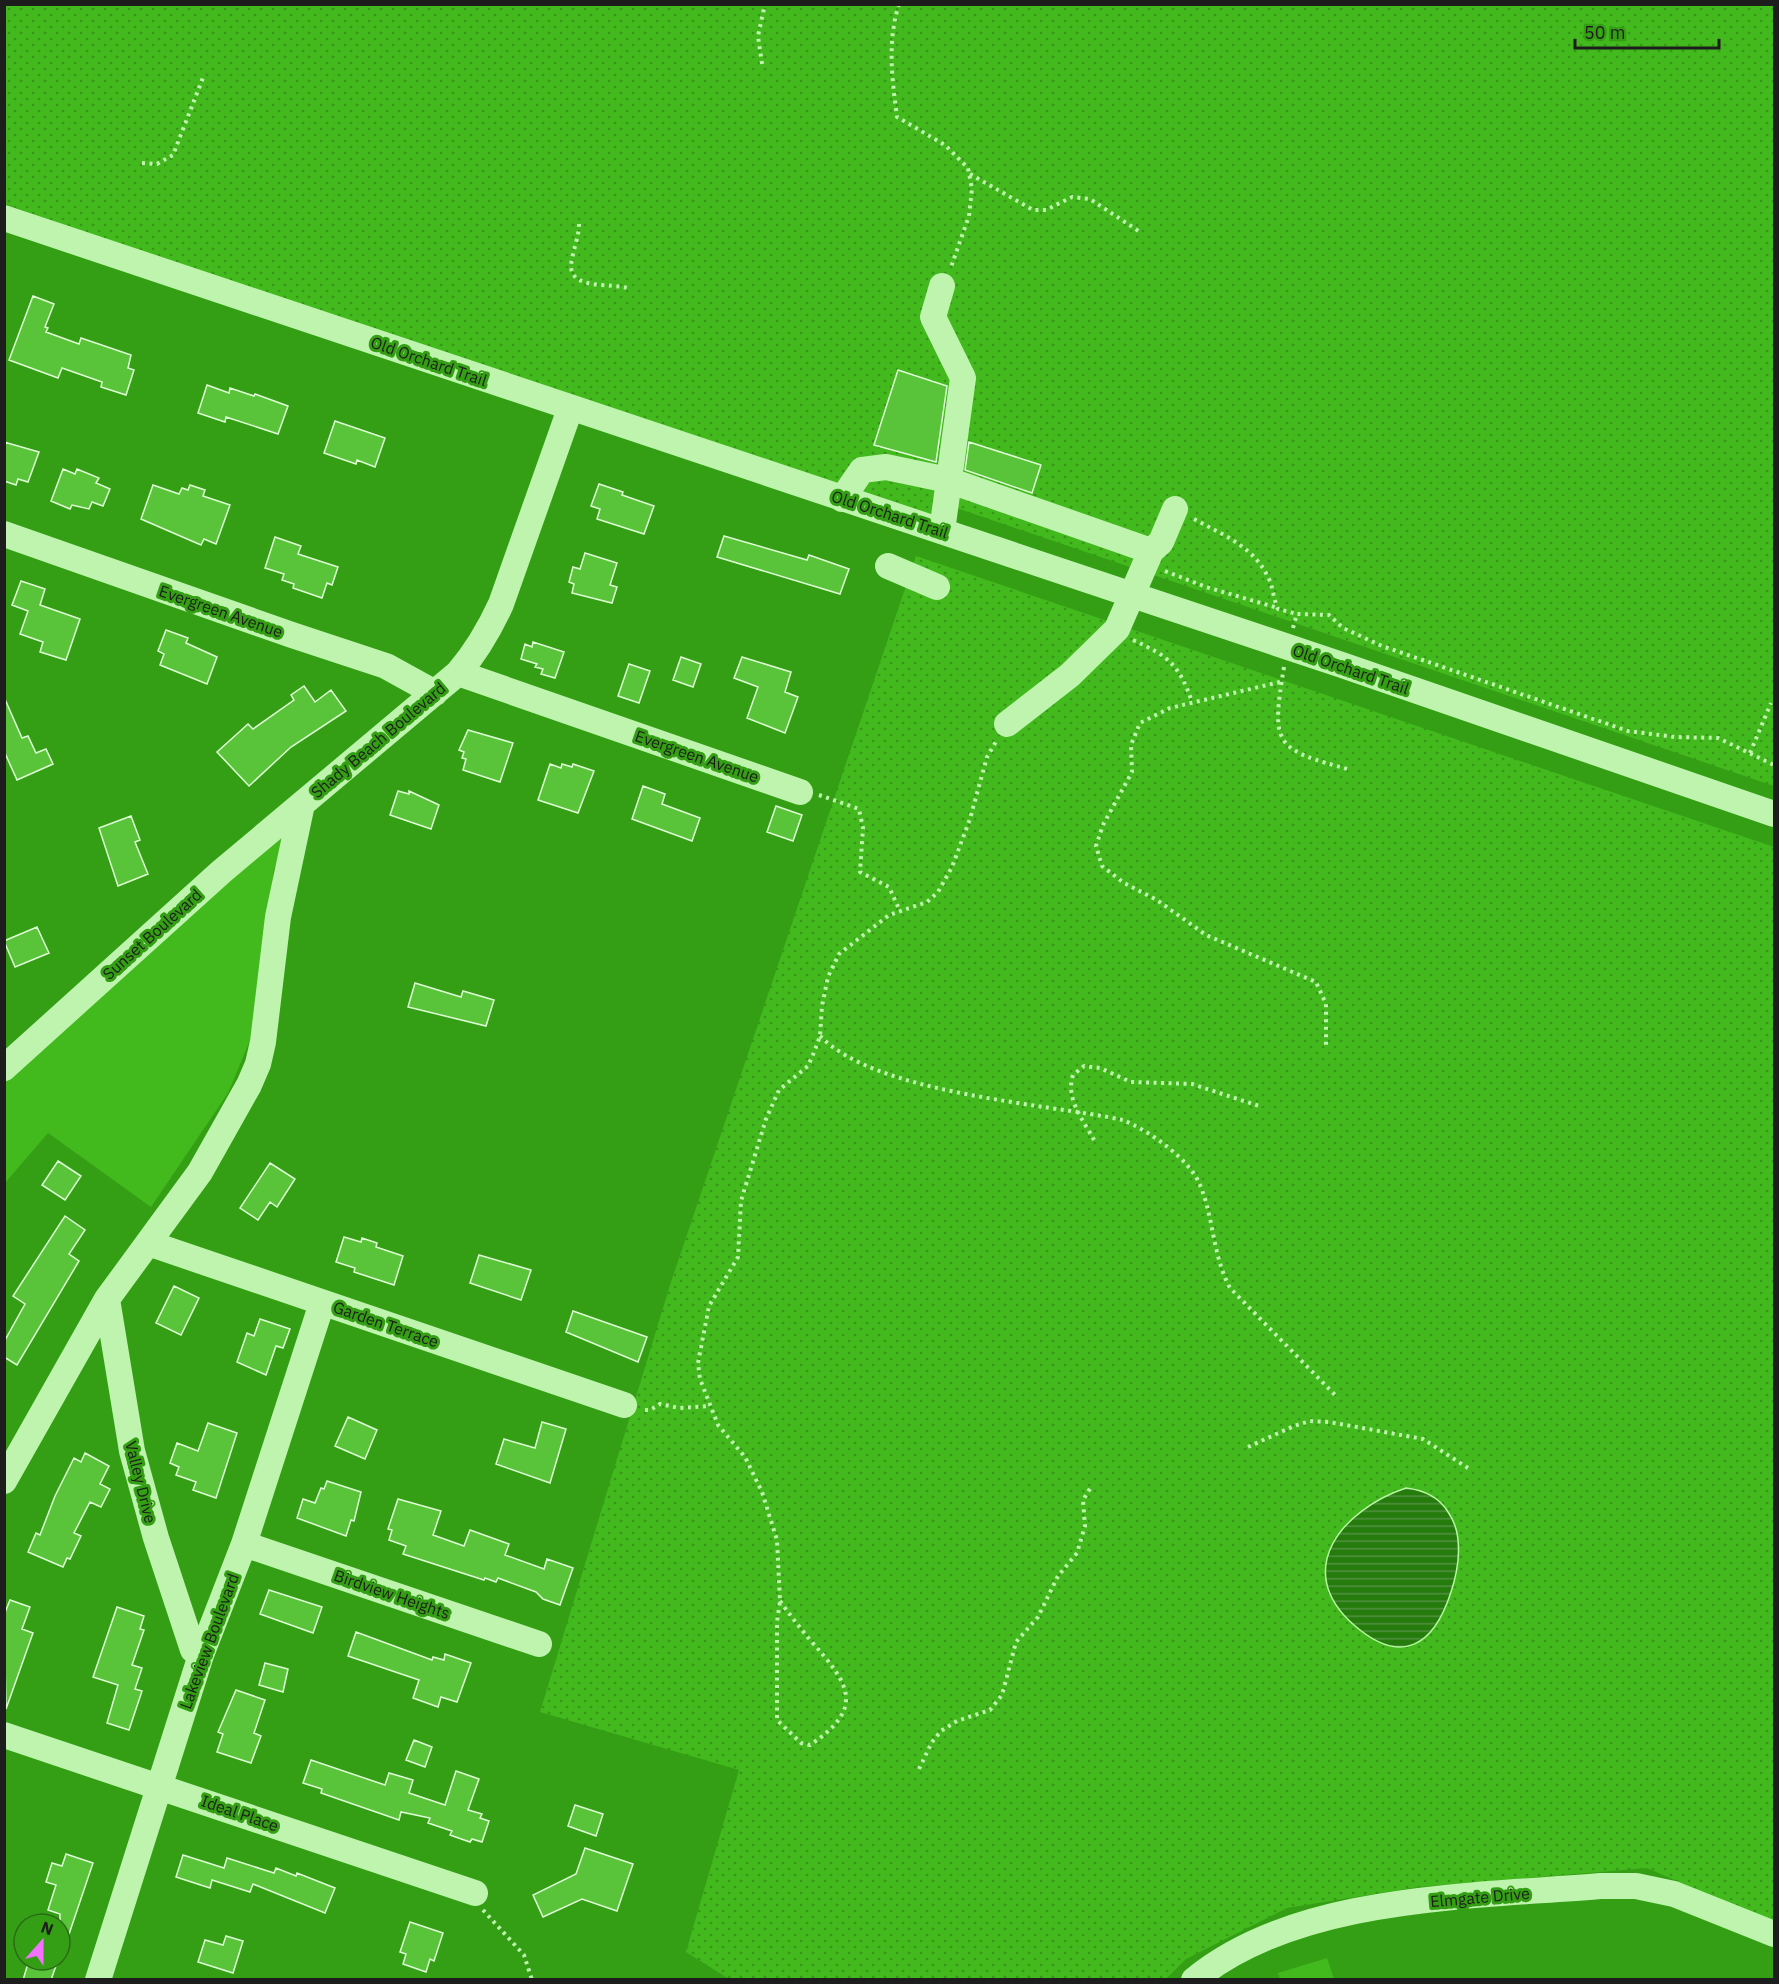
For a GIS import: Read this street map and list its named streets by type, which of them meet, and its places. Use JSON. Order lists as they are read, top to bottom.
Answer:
{
  "streets": {
    "street": [
      "Old Orchard Trail",
      "Evergreen Avenue",
      "Shady Beach Boulevard",
      "Sunset Boulevard",
      "Garden Terrace",
      "Valley Drive",
      "Birdview Heights",
      "Lakeview Boulevard",
      "Ideal Place",
      "Elmgate Drive"
    ]
  },
  "crossings": [
    ["Old Orchard Trail", "Shady Beach Boulevard"],
    ["Evergreen Avenue", "Shady Beach Boulevard"],
    ["Shady Beach Boulevard", "Sunset Boulevard"],
    ["Shady Beach Boulevard", "Garden Terrace"],
    ["Shady Beach Boulevard", "Valley Drive"],
    ["Garden Terrace", "Lakeview Boulevard"],
    ["Valley Drive", "Lakeview Boulevard"],
    ["Birdview Heights", "Lakeview Boulevard"],
    ["Lakeview Boulevard", "Ideal Place"]
  ],
  "scale_bar": "50 m",
  "north": "top"
}
